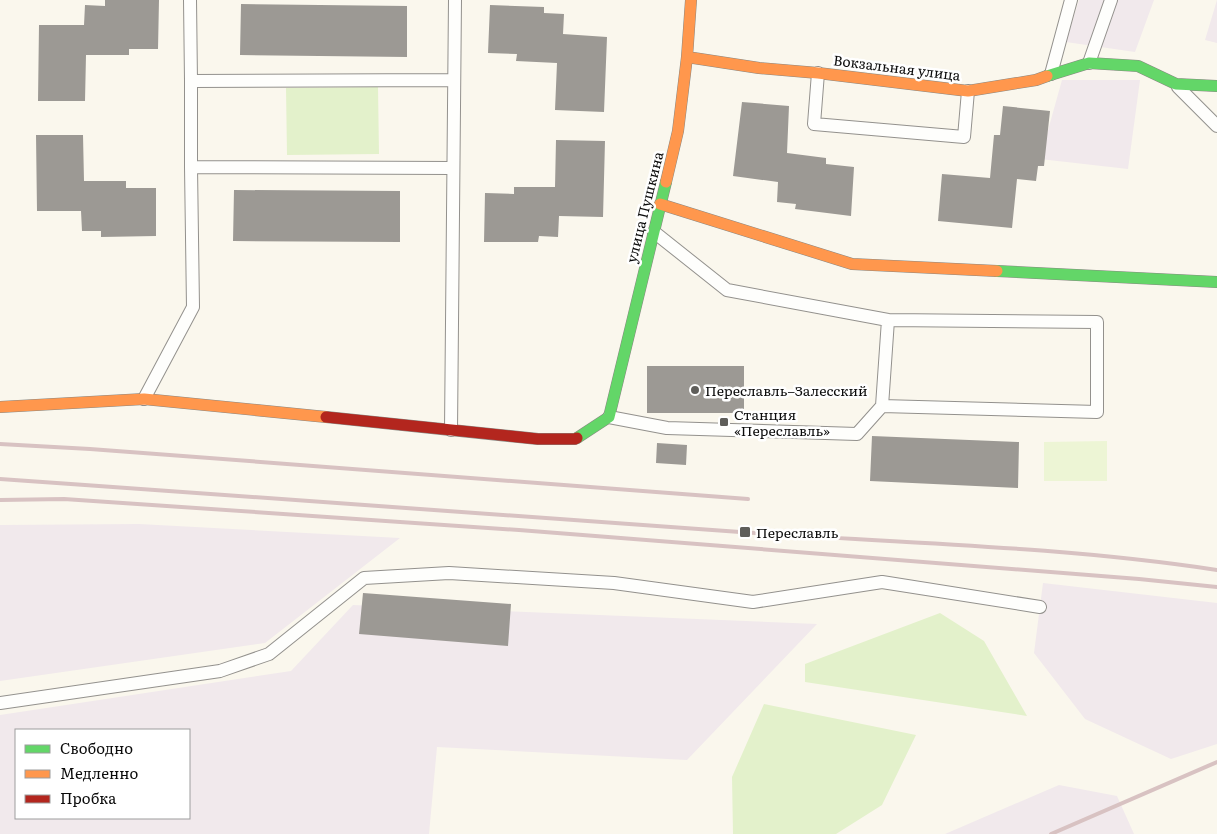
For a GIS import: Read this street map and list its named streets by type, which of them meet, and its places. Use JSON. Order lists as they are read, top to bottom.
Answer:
{
  "streets": {
    "street": ["Вокзальная улица", "улица Пушкина"]
  },
  "crossings": [
    ["Вокзальная улица", "улица Пушкина"]
  ],
  "places": {
    "other": ["Переславль–Залесский"],
    "transit": ["Станция «Переславль»", "Переславль"]
  },
  "legend": ["Свободно", "Медленно", "Пробка"]
}
